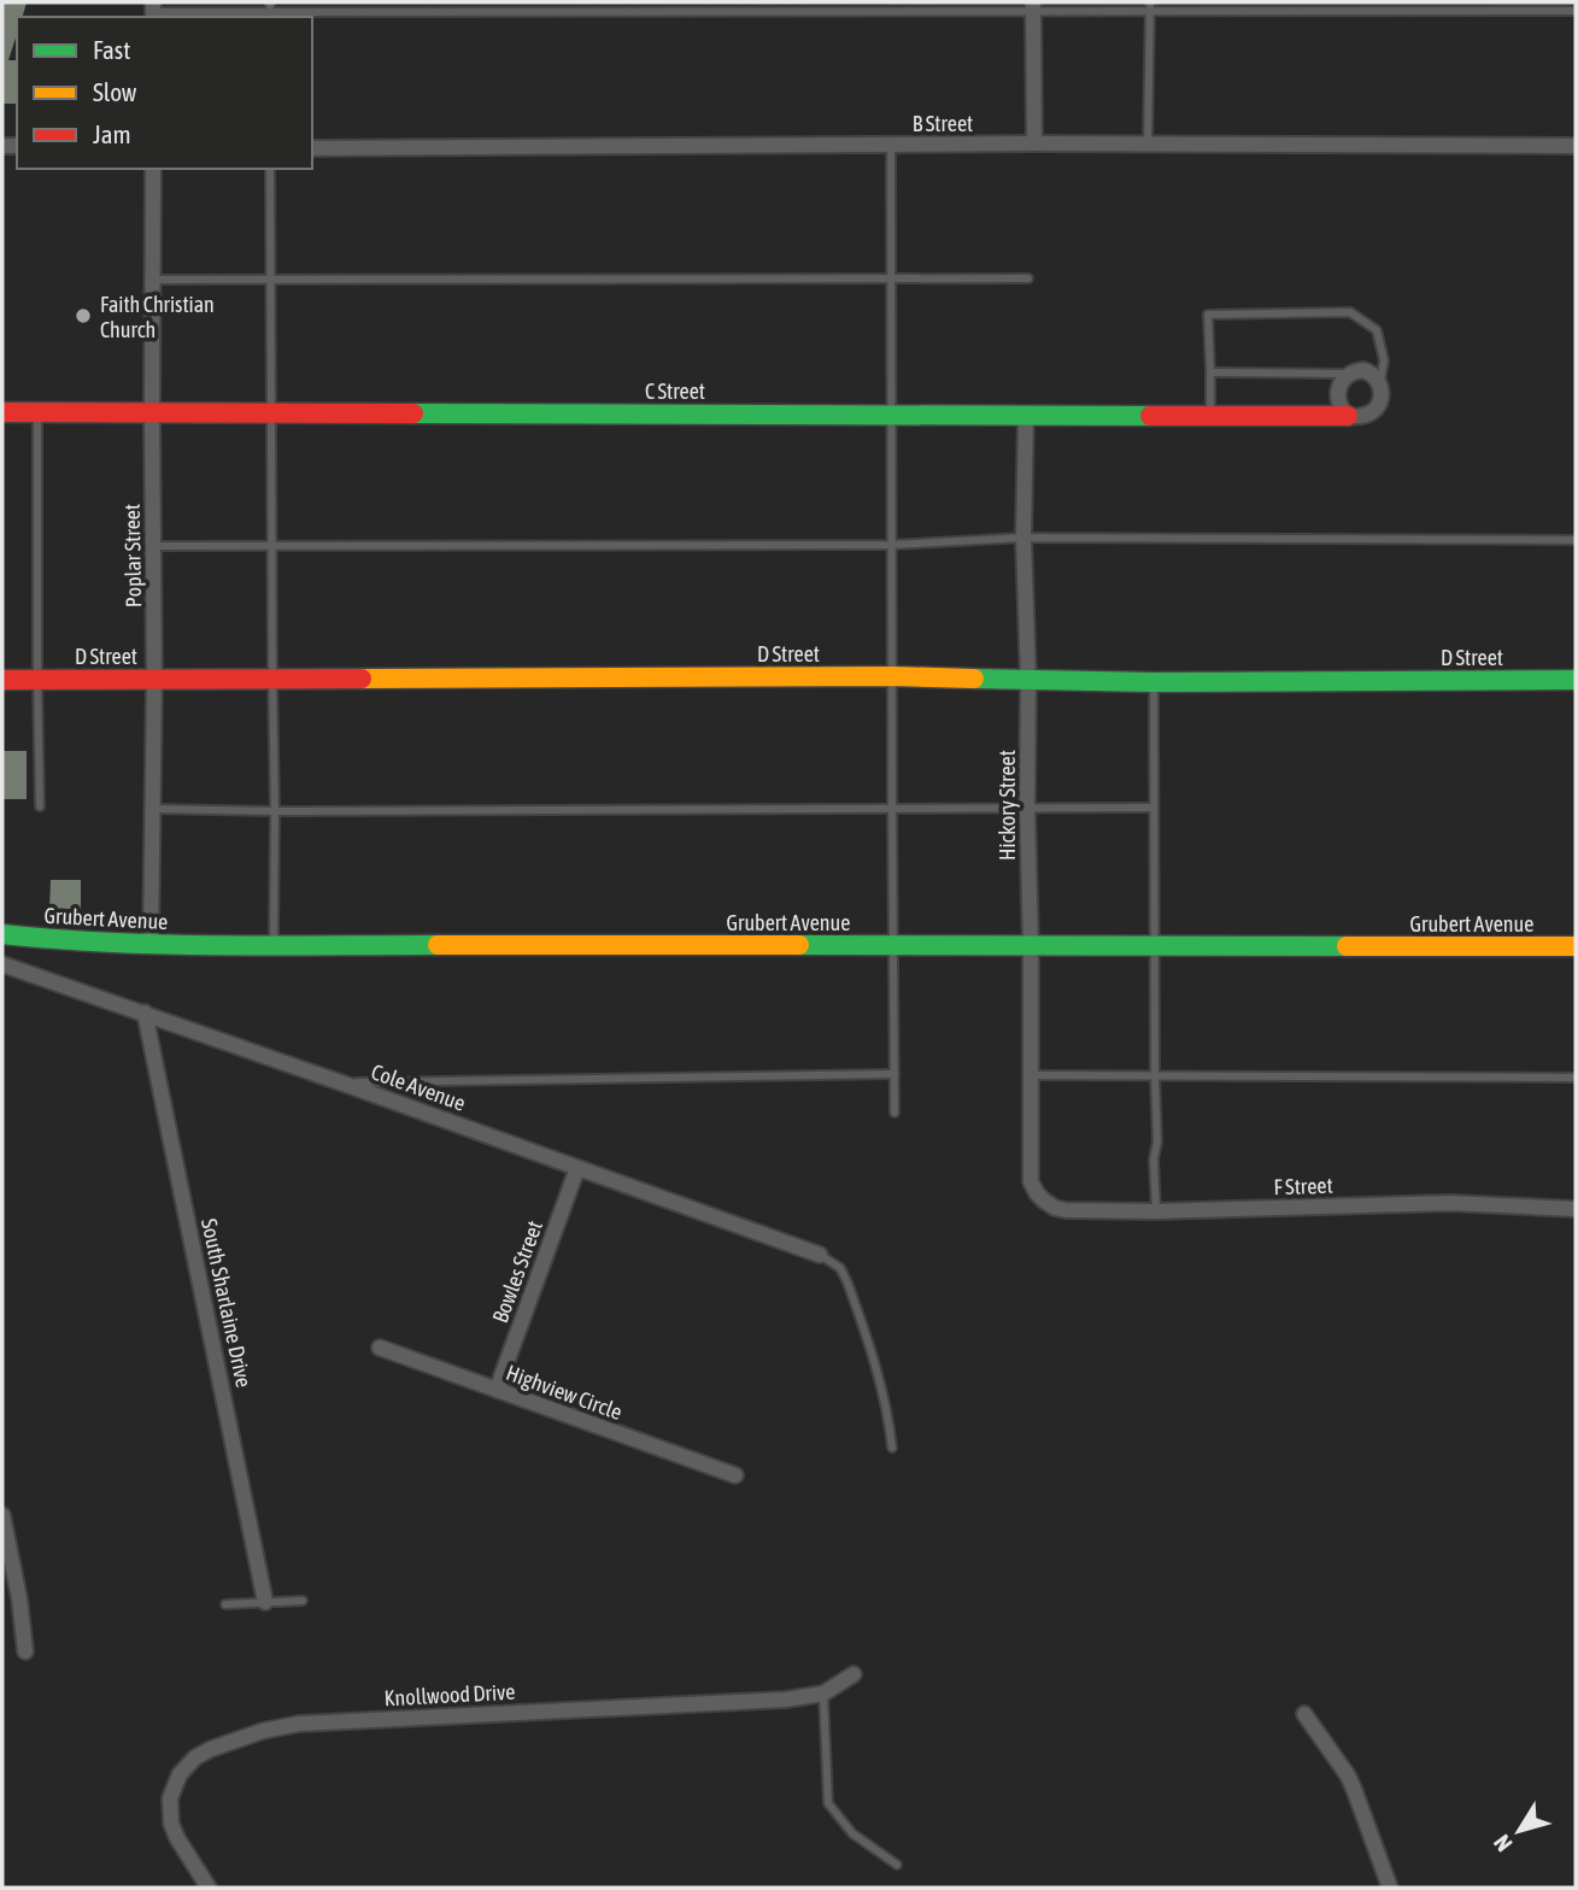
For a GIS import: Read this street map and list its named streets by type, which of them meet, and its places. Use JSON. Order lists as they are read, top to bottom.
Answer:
{
  "streets": {
    "street": [
      "B Street",
      "C Street",
      "Poplar Street",
      "D Street",
      "Hickory Street",
      "Grubert Avenue",
      "Cole Avenue",
      "F Street",
      "Bowles Street",
      "South Sharlaine Drive",
      "Highview Circle",
      "Knollwood Drive"
    ]
  },
  "crossings": [
    ["C Street", "Poplar Street"],
    ["C Street", "Hickory Street"],
    ["Poplar Street", "D Street"],
    ["Poplar Street", "Grubert Avenue"],
    ["D Street", "Hickory Street"],
    ["Hickory Street", "Grubert Avenue"],
    ["Hickory Street", "F Street"],
    ["Cole Avenue", "Bowles Street"],
    ["Cole Avenue", "South Sharlaine Drive"],
    ["Bowles Street", "Highview Circle"]
  ],
  "places": ["Faith Christian Church"],
  "legend": ["Fast", "Slow", "Jam"],
  "north": "bottom left"
}
